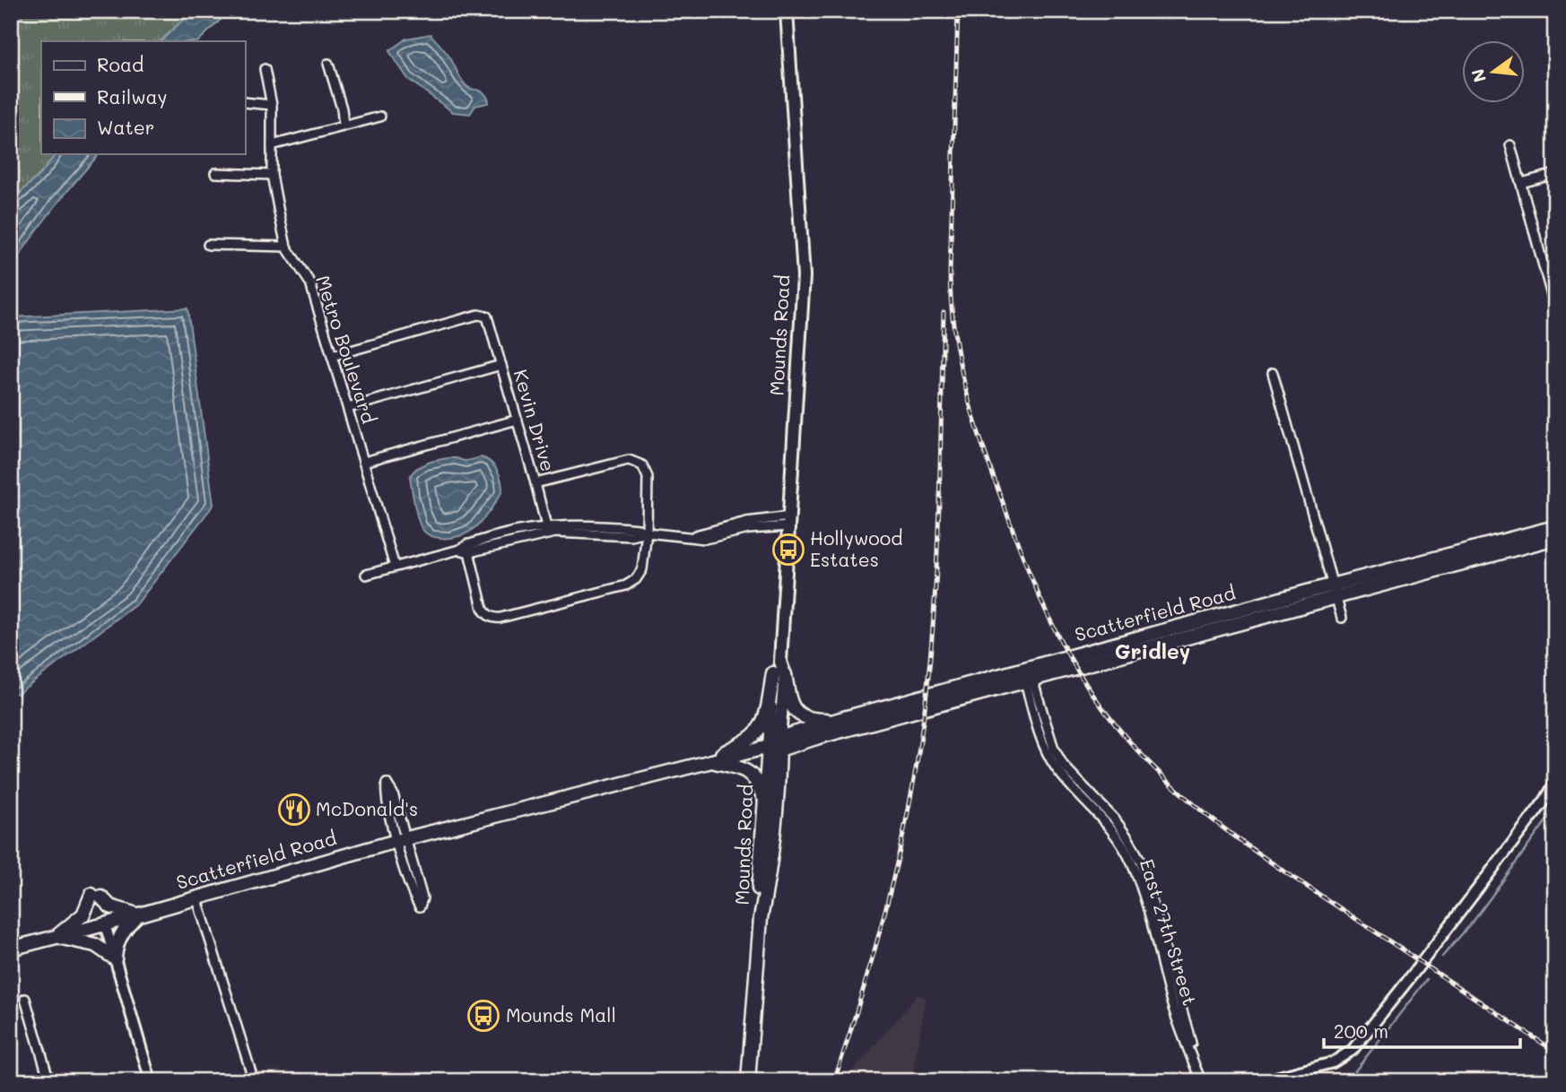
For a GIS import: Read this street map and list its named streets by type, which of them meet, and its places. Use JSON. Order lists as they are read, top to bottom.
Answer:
{
  "streets": {
    "main road": ["Mounds Road", "Scatterfield Road"],
    "street": ["Metro Boulevard", "Kevin Drive", "East 27th Street"]
  },
  "crossings": [
    ["Mounds Road", "Scatterfield Road"],
    ["Metro Boulevard", "Kevin Drive"],
    ["Scatterfield Road", "East 27th Street"]
  ],
  "districts": ["Gridley"],
  "places": {
    "bus stop": ["Hollywood Estates", "Mounds Mall"],
    "restaurant": ["McDonald's"]
  },
  "legend": ["Road", "Railway", "Water"],
  "scale_bar": "200 m",
  "north": "left"
}
